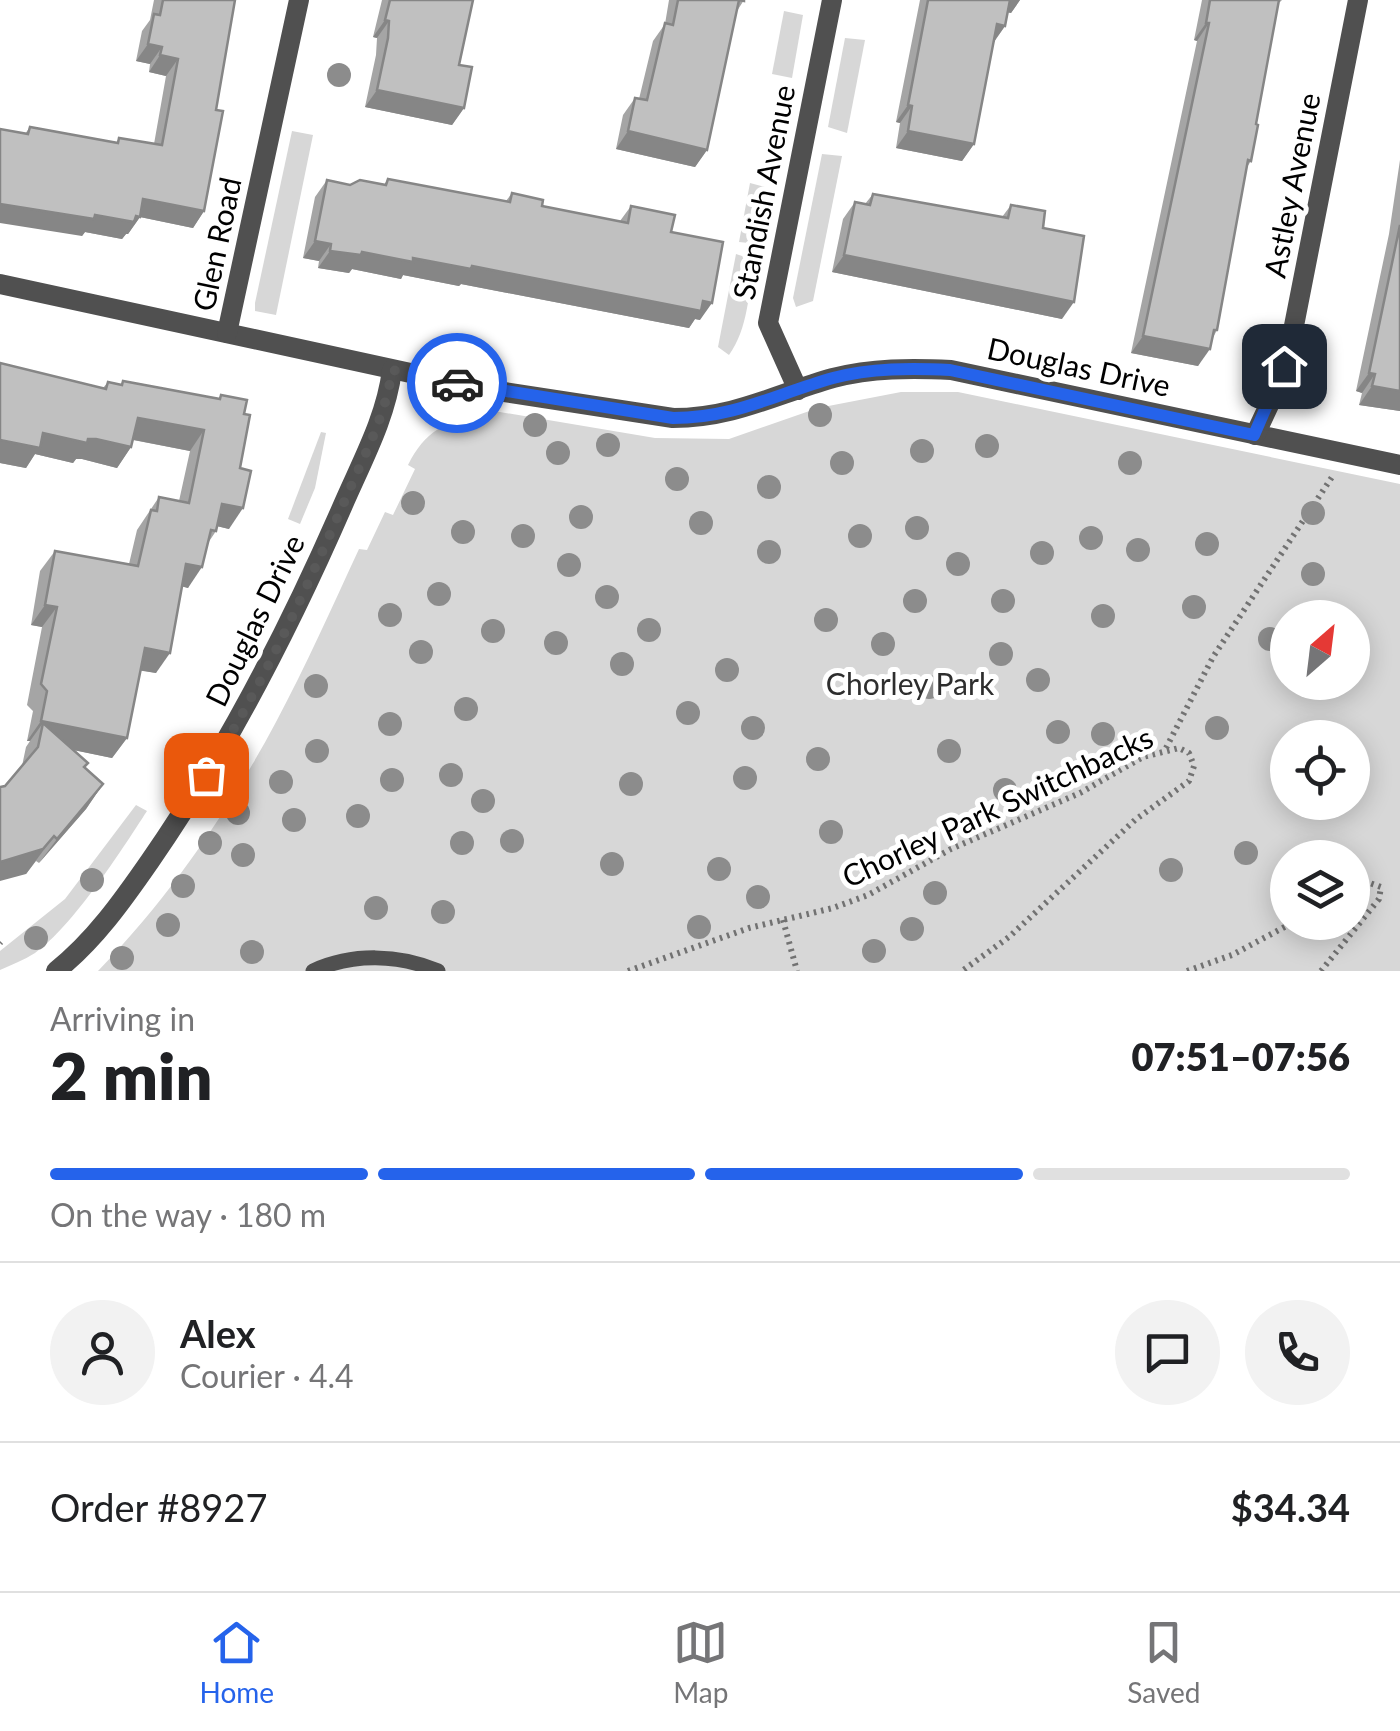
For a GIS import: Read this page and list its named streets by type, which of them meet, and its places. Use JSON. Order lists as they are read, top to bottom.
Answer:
{
  "streets": {
    "street": [
      "Astley Avenue",
      "Standish Avenue",
      "Glen Road",
      "Douglas Drive"
    ],
    "path": ["Chorley Park Switchbacks"]
  },
  "crossings": [
    ["Astley Avenue", "Douglas Drive"],
    ["Standish Avenue", "Douglas Drive"],
    ["Glen Road", "Douglas Drive"]
  ],
  "parks": ["Chorley Park"],
  "north": "top right",
  "page": {
    "heading": ["2 min", "Arriving in", "07:51–07:56"],
    "panel": [
      "Alex",
      "Courier · 4.4",
      "Order #8927",
      "$34.34"
    ],
    "bar": "On the way · 180 m",
    "tabs": ["Home", "Map", "Saved"]
  }
}
